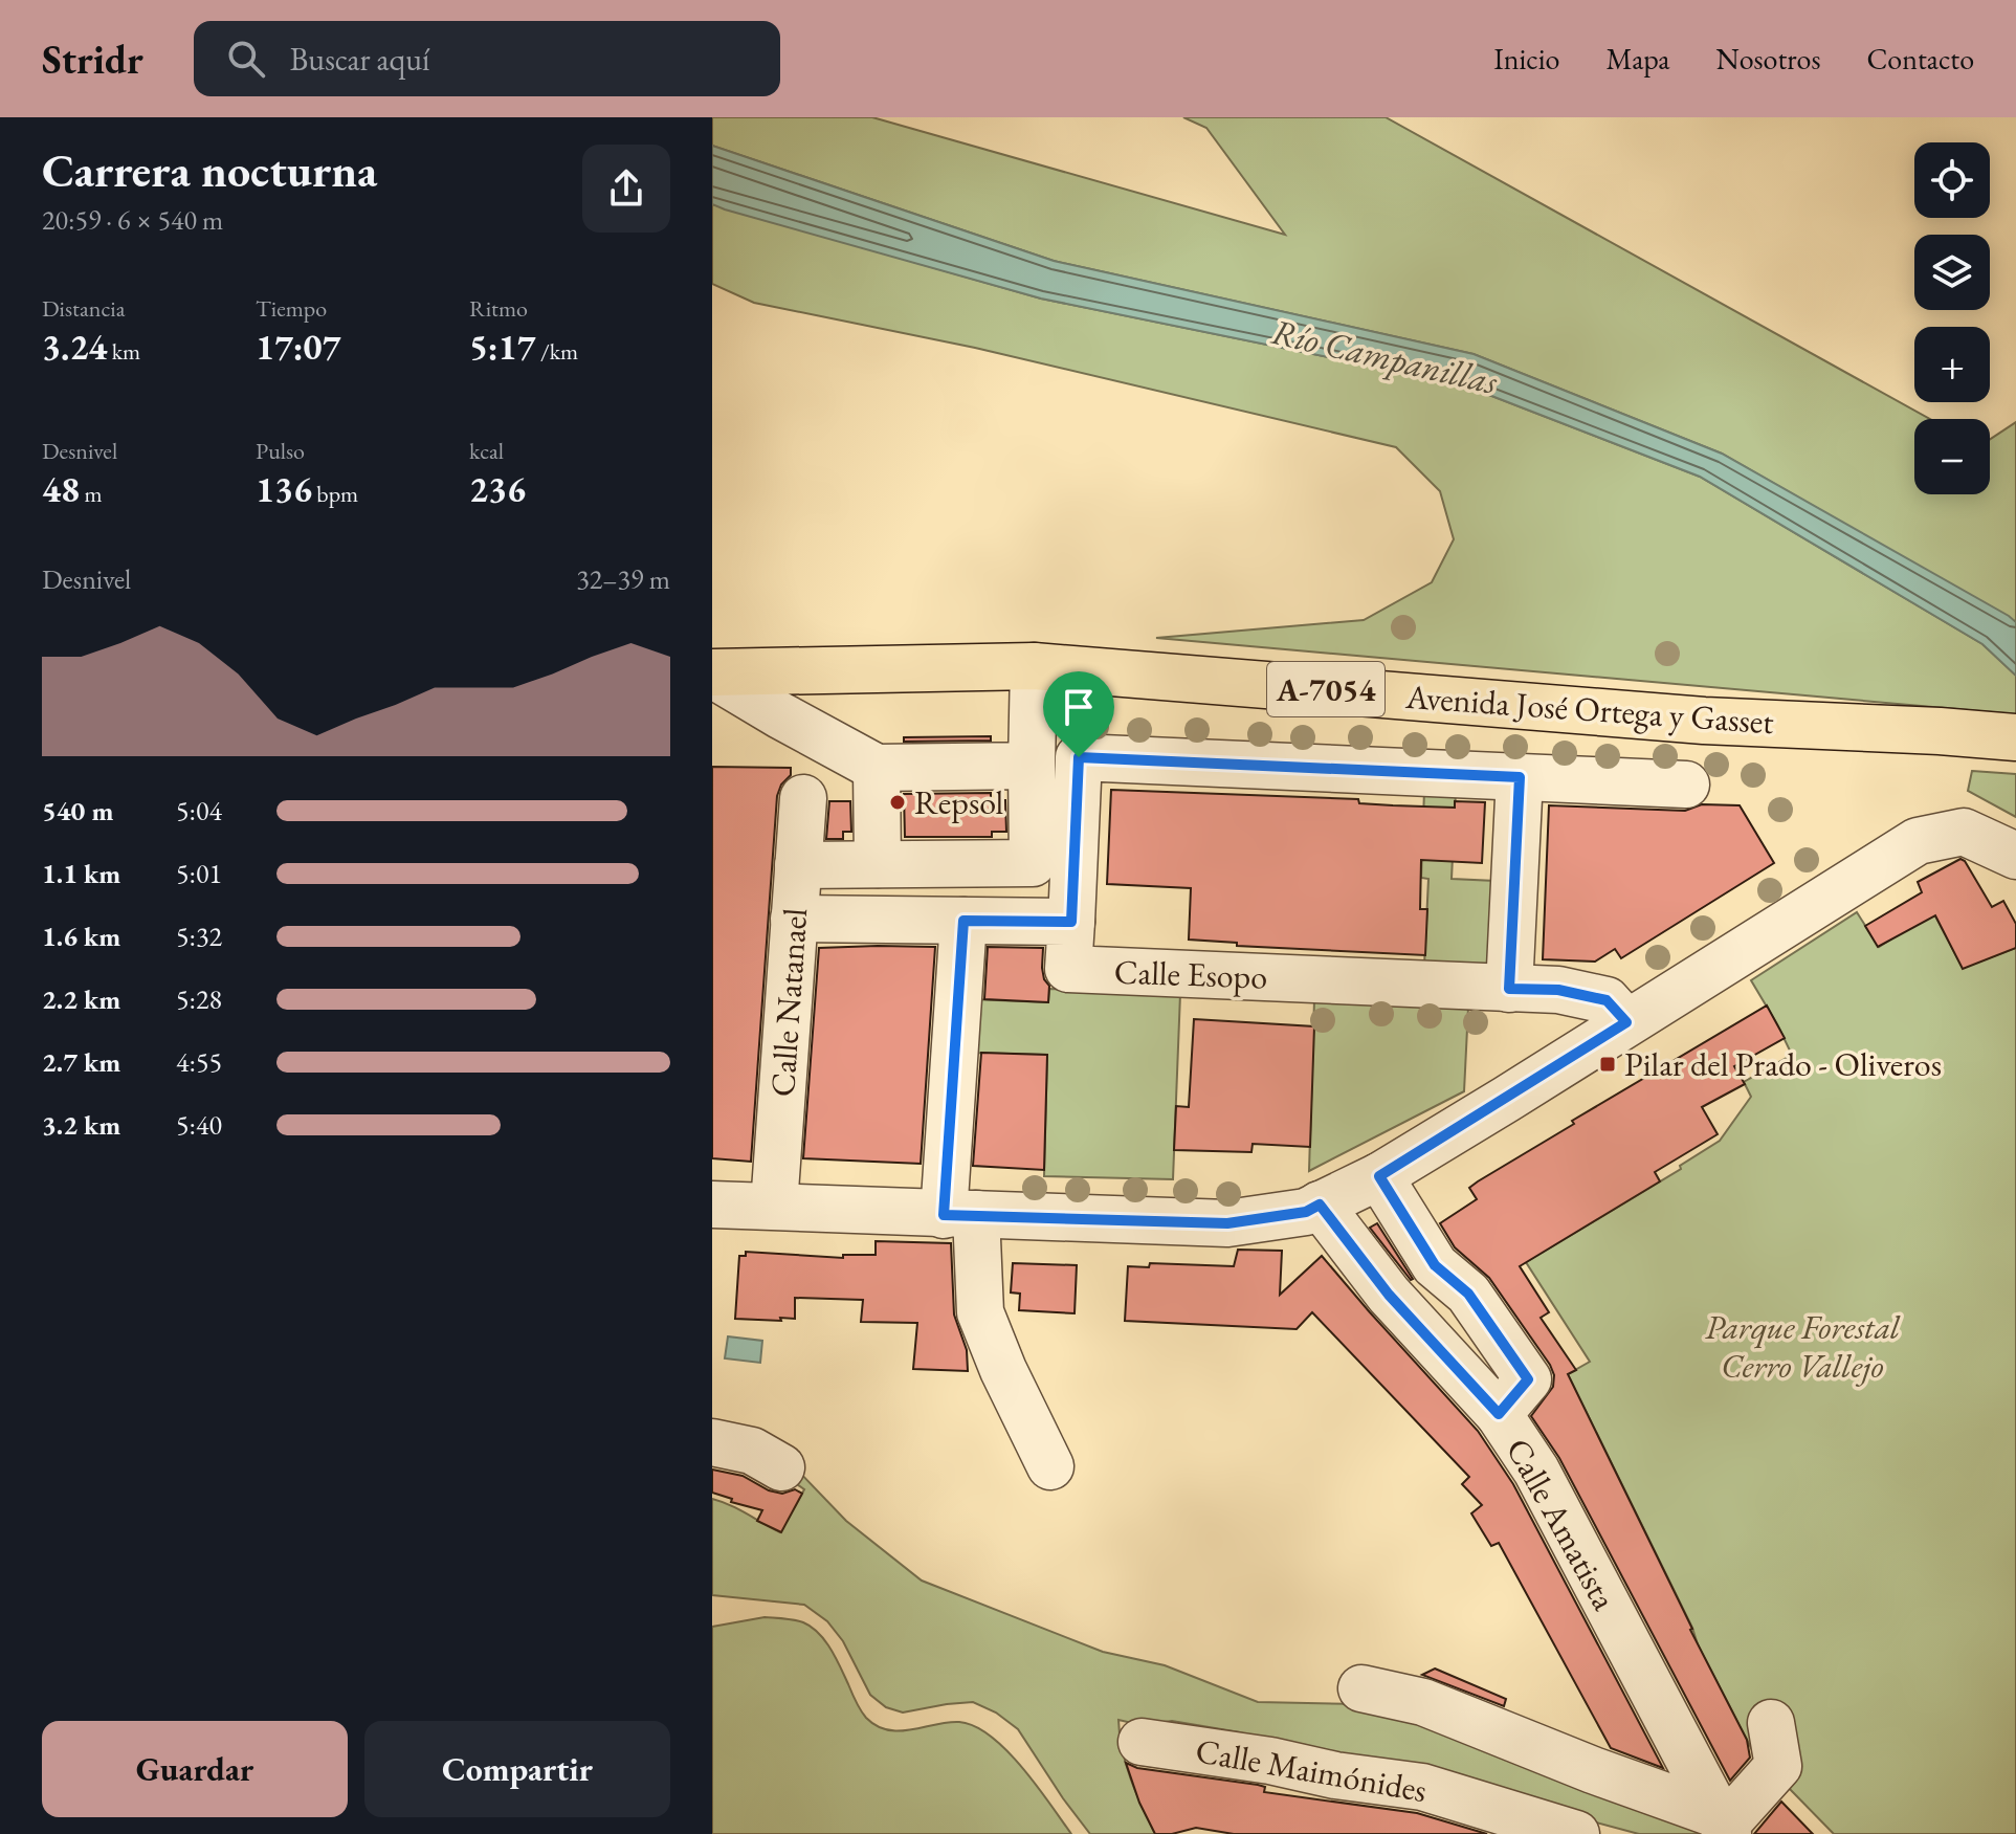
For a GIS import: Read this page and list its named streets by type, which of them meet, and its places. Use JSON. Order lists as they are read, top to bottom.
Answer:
{
  "streets": {
    "main road": ["A-7054", "Avenida José Ortega y Gasset"],
    "street": [
      "Calle Esopo",
      "Calle Natanael",
      "Calle Amatista",
      "Calle Maimónides"
    ]
  },
  "water": ["Río Campanillas"],
  "parks": ["Parque Forestal Cerro Vallejo"],
  "places": {
    "other": ["Repsol"],
    "transit": ["Pilar del Prado - Oliveros"]
  },
  "page": {
    "header": "Stridr",
    "search": "Buscar aquí",
    "nav": [
      "Inicio",
      "Mapa",
      "Nosotros",
      "Contacto"
    ],
    "heading": ["Carrera nocturna", "20:59 · 6 × 540 m"],
    "map_buttons": ["+", "−"],
    "stats": [
      ["Distancia", "3.24 km"],
      ["Tiempo", "17:07"],
      ["Ritmo", "5:17 /km"],
      ["Desnivel", "48 m"],
      ["Pulso", "136 bpm"],
      ["kcal", "236"]
    ],
    "chart": ["Desnivel", "32–39 m"],
    "list": [
      {
        "name": "540 m",
        "note": "5:04"
      },
      {
        "name": "1.1 km",
        "note": "5:01"
      },
      {
        "name": "1.6 km",
        "note": "5:32"
      },
      {
        "name": "2.2 km",
        "note": "5:28"
      },
      {
        "name": "2.7 km",
        "note": "4:55"
      },
      {
        "name": "3.2 km",
        "note": "5:40"
      }
    ],
    "buttons": ["Guardar", "Compartir"]
  }
}
